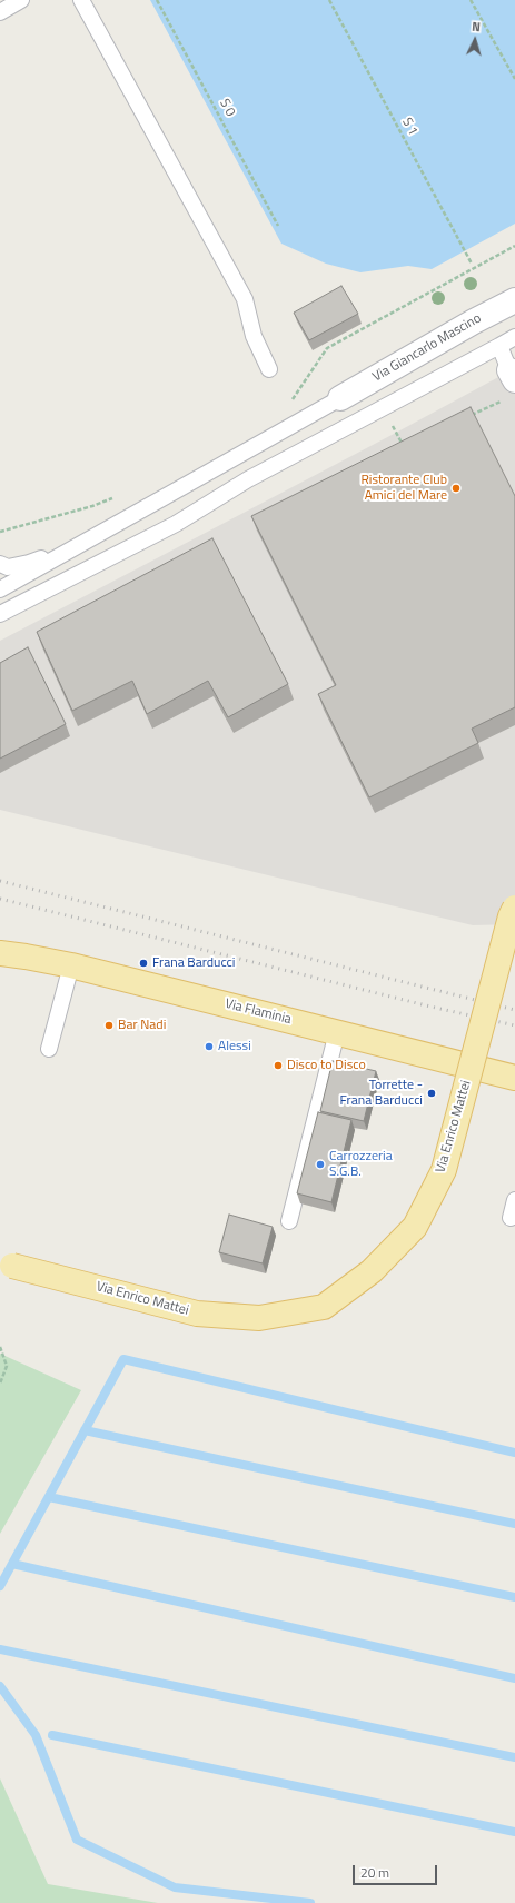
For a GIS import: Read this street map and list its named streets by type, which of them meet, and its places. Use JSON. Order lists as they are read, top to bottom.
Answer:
{
  "streets": {
    "main road": ["Via Flaminia", "Via Enrico Mattei"],
    "street": ["Via Giancarlo Mascino"],
    "path": ["S 0", "S 1"]
  },
  "places": [
    "Ristorante Club Amici del Mare",
    "Frana Barducci",
    "Bar Nadi",
    "Alessi",
    "Disco to Disco",
    "Torrette - Frana Barducci",
    "Carrozzeria S.G.B."
  ],
  "scale_bar": "20 m",
  "north": "top"
}
